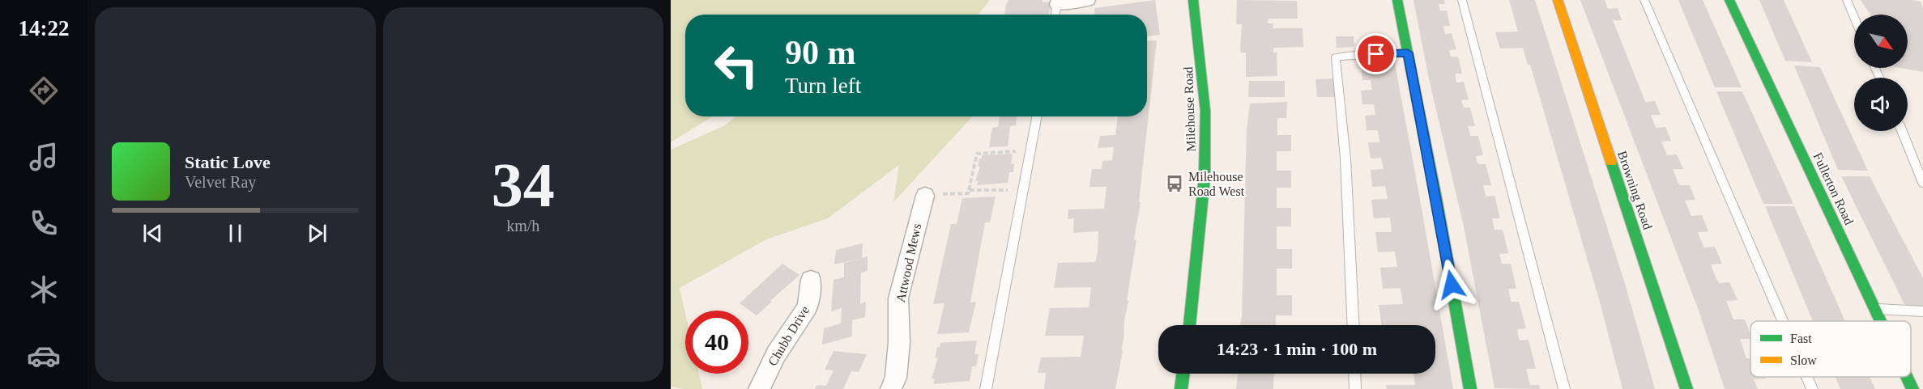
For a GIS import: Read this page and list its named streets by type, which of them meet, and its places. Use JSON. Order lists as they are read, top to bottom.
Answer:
{
  "streets": {
    "street": [
      "Milehouse Road",
      "Fullerton Road",
      "Browning Road",
      "Attwood Mews",
      "Chubb Drive"
    ]
  },
  "places": {
    "bus stop": ["Milehouse Road West"]
  },
  "legend": ["Fast", "Slow"],
  "north": "bottom right",
  "page": {
    "tabs": "14:22",
    "tile": ["34", "km/h"],
    "turn": ["90 m", "Turn left"],
    "song": ["Static Love", "Velvet Ray"],
    "limit": "40",
    "trip": "14:23 · 1 min · 100 m"
  }
}
